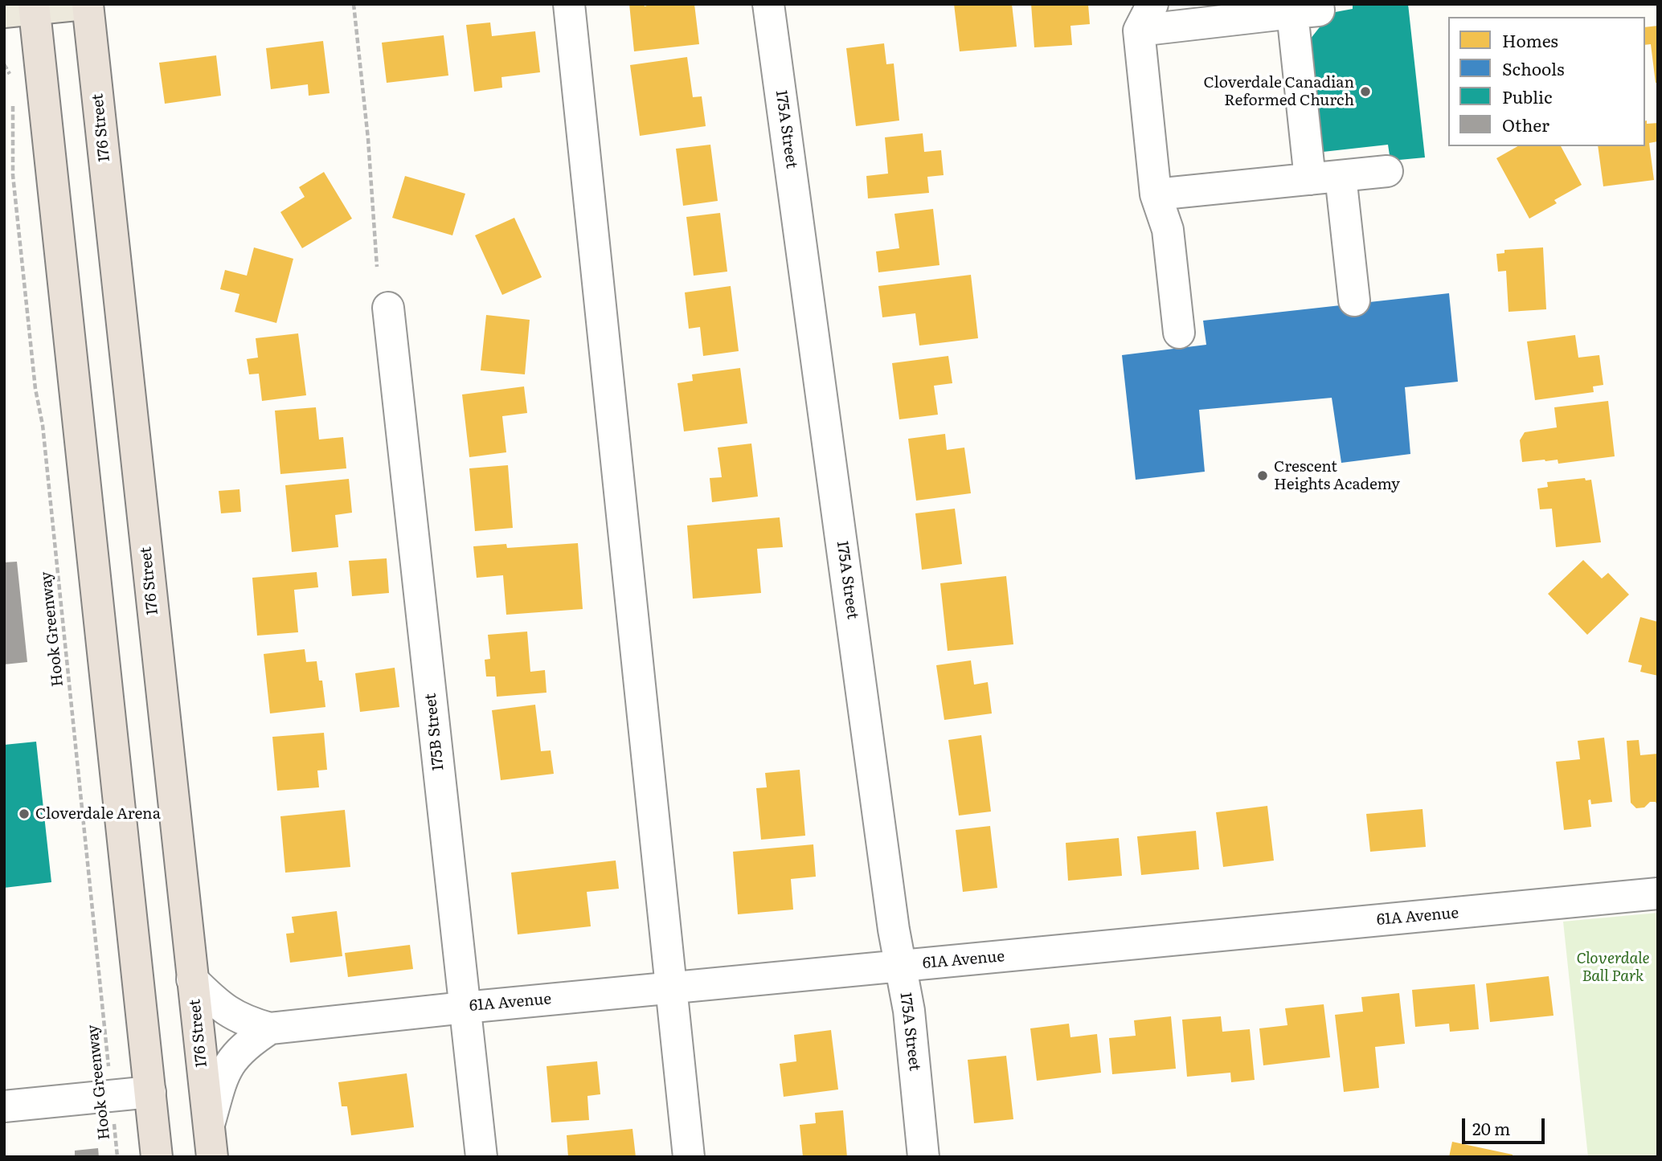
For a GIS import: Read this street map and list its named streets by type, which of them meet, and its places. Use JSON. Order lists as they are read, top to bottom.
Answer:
{
  "streets": {
    "highway": ["176 Street"],
    "street": ["175A Street", "175B Street", "61A Avenue"],
    "path": ["Hook Greenway"]
  },
  "crossings": [
    ["176 Street", "61A Avenue"],
    ["175A Street", "61A Avenue"],
    ["175B Street", "61A Avenue"]
  ],
  "parks": ["Cloverdale Ball Park"],
  "places": ["Cloverdale Canadian Reformed Church", "Crescent Heights Academy", "Cloverdale Arena"],
  "legend": [
    "Homes",
    "Schools",
    "Public",
    "Other"
  ],
  "scale_bar": "20 m"
}
